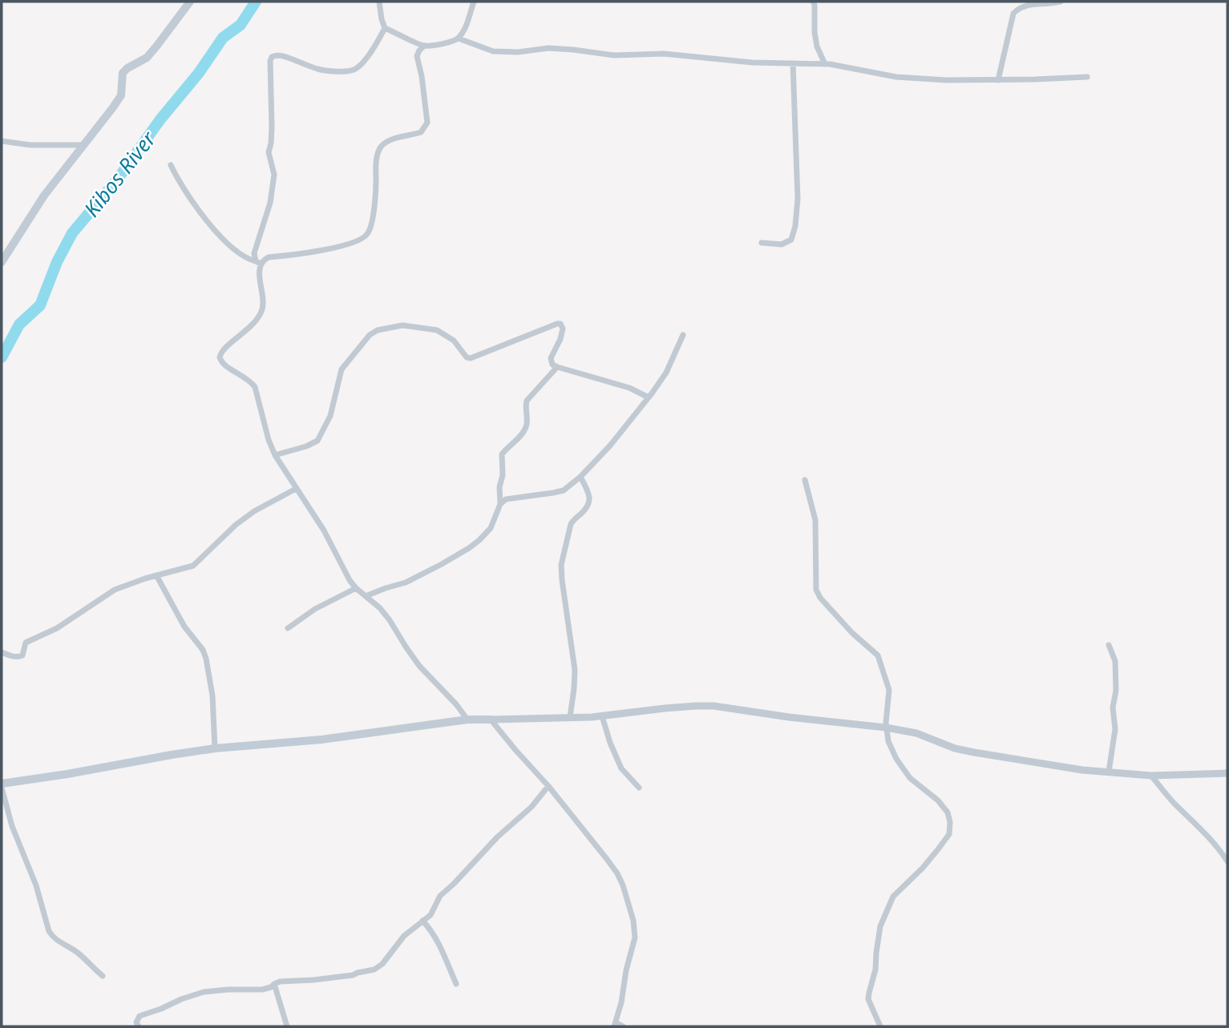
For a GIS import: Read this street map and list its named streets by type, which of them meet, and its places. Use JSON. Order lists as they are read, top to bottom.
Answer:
{
  "water": ["Kibos River"]
}
